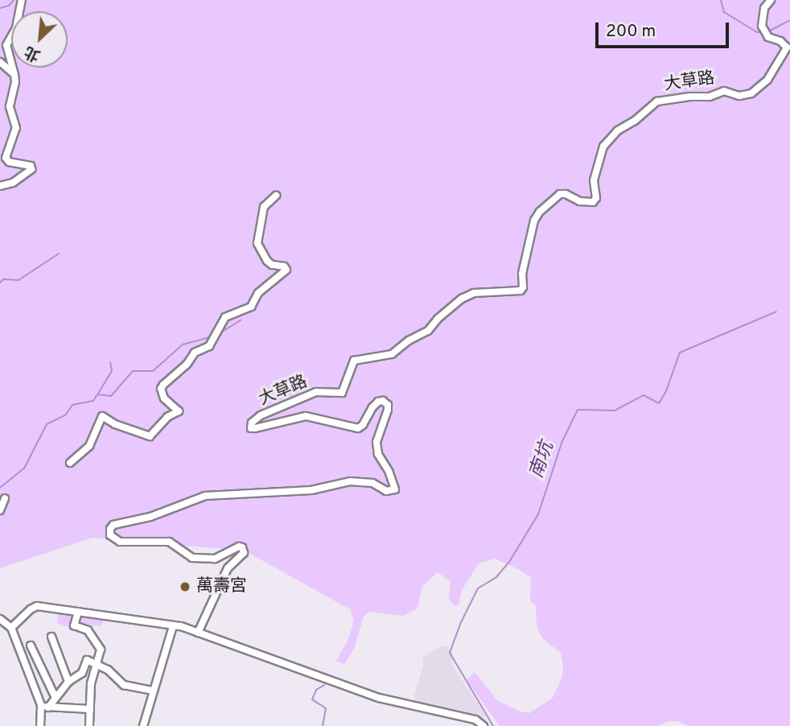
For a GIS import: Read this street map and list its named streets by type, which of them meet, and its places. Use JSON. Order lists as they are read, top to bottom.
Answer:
{
  "streets": {
    "street": ["大草路"]
  },
  "water": ["南坑"],
  "places": ["萬壽宮"],
  "scale_bar": "200 m",
  "north": "bottom left"
}
